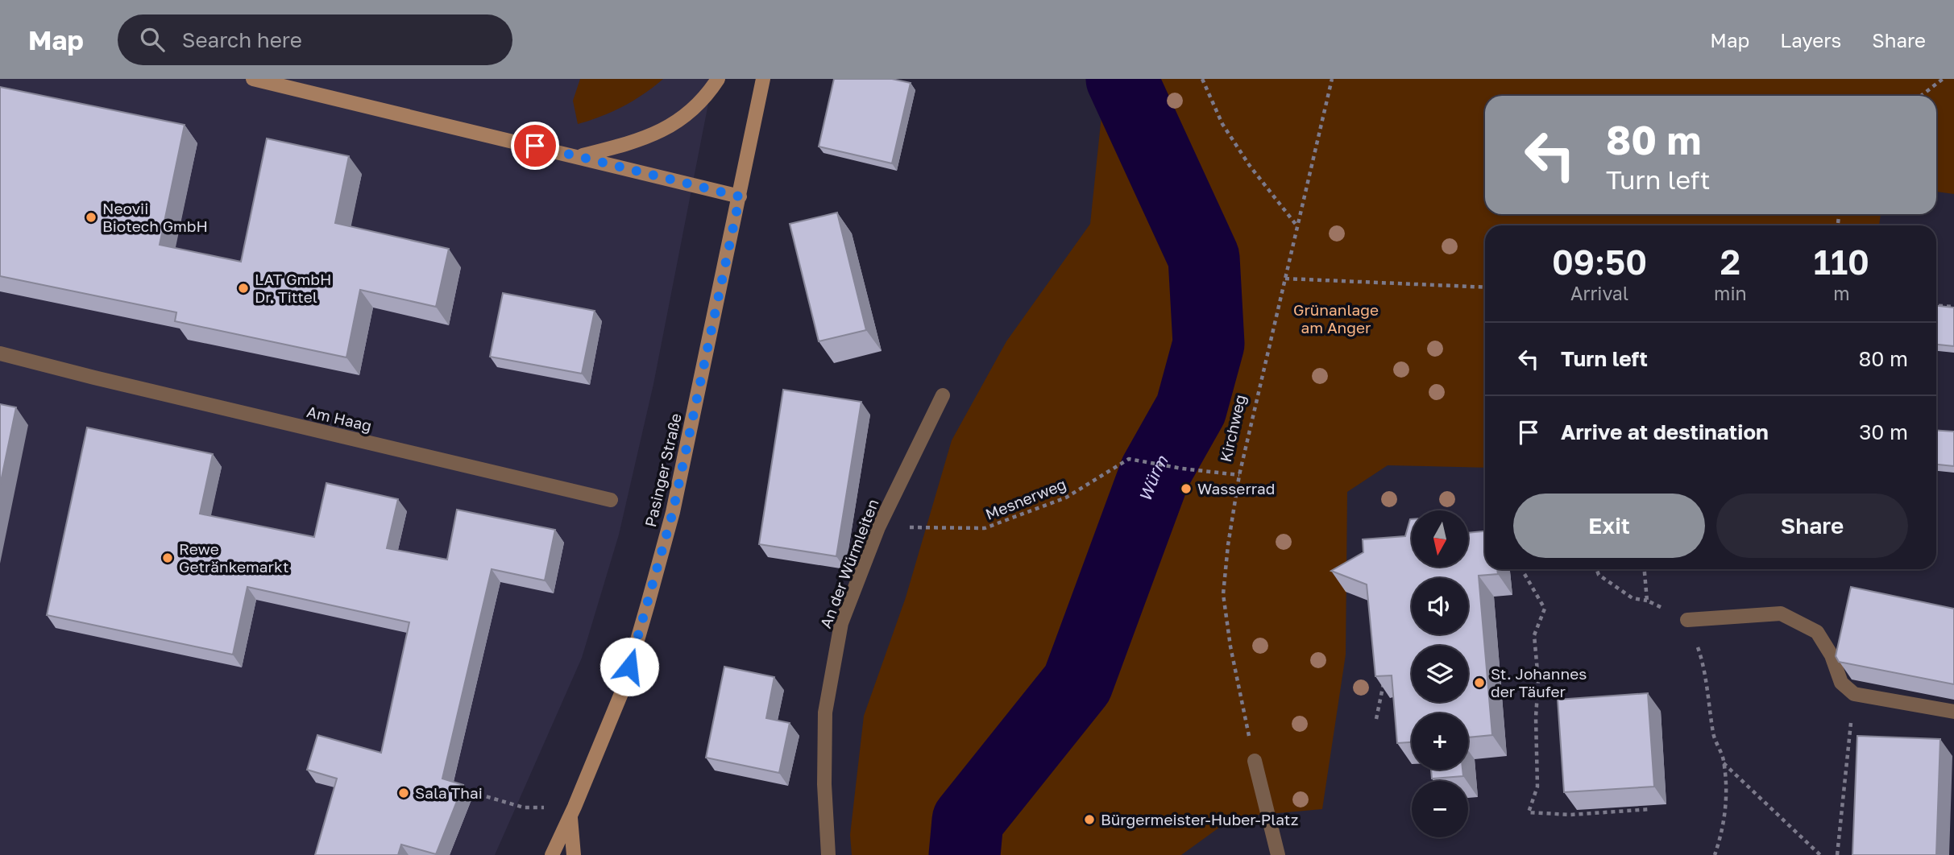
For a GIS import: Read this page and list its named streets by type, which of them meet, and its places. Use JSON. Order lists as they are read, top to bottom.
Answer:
{
  "streets": {
    "main road": ["Pasinger Straße"],
    "street": ["Am Haag", "An der Würmleiten"],
    "path": ["Kirchweg", "Mesnerweg"]
  },
  "crossings": [
    ["Kirchweg", "Mesnerweg"],
    ["Mesnerweg", "An der Würmleiten"]
  ],
  "water": ["Würm"],
  "parks": ["Grünanlage am Anger"],
  "places": [
    "Neovii Biotech GmbH",
    "LAT GmbH Dr. Tittel",
    "Wasserrad",
    "Rewe Getränkemarkt",
    "St. Johannes der Täufer",
    "Sala Thai",
    "Bürgermeister-Huber-Platz"
  ],
  "north": "bottom",
  "page": {
    "header": "Map",
    "search": "Search here",
    "nav": ["Map", "Layers", "Share"],
    "turn": ["80 m", "Turn left"],
    "eta": [
      "09:50",
      "Arrival",
      "2",
      "min",
      "110",
      "m"
    ],
    "list": [
      {
        "name": "Turn left",
        "value": "80 m"
      },
      {
        "name": "Arrive at destination",
        "value": "30 m"
      }
    ],
    "buttons": ["Exit", "Share"],
    "map_buttons": ["+", "−"]
  }
}
